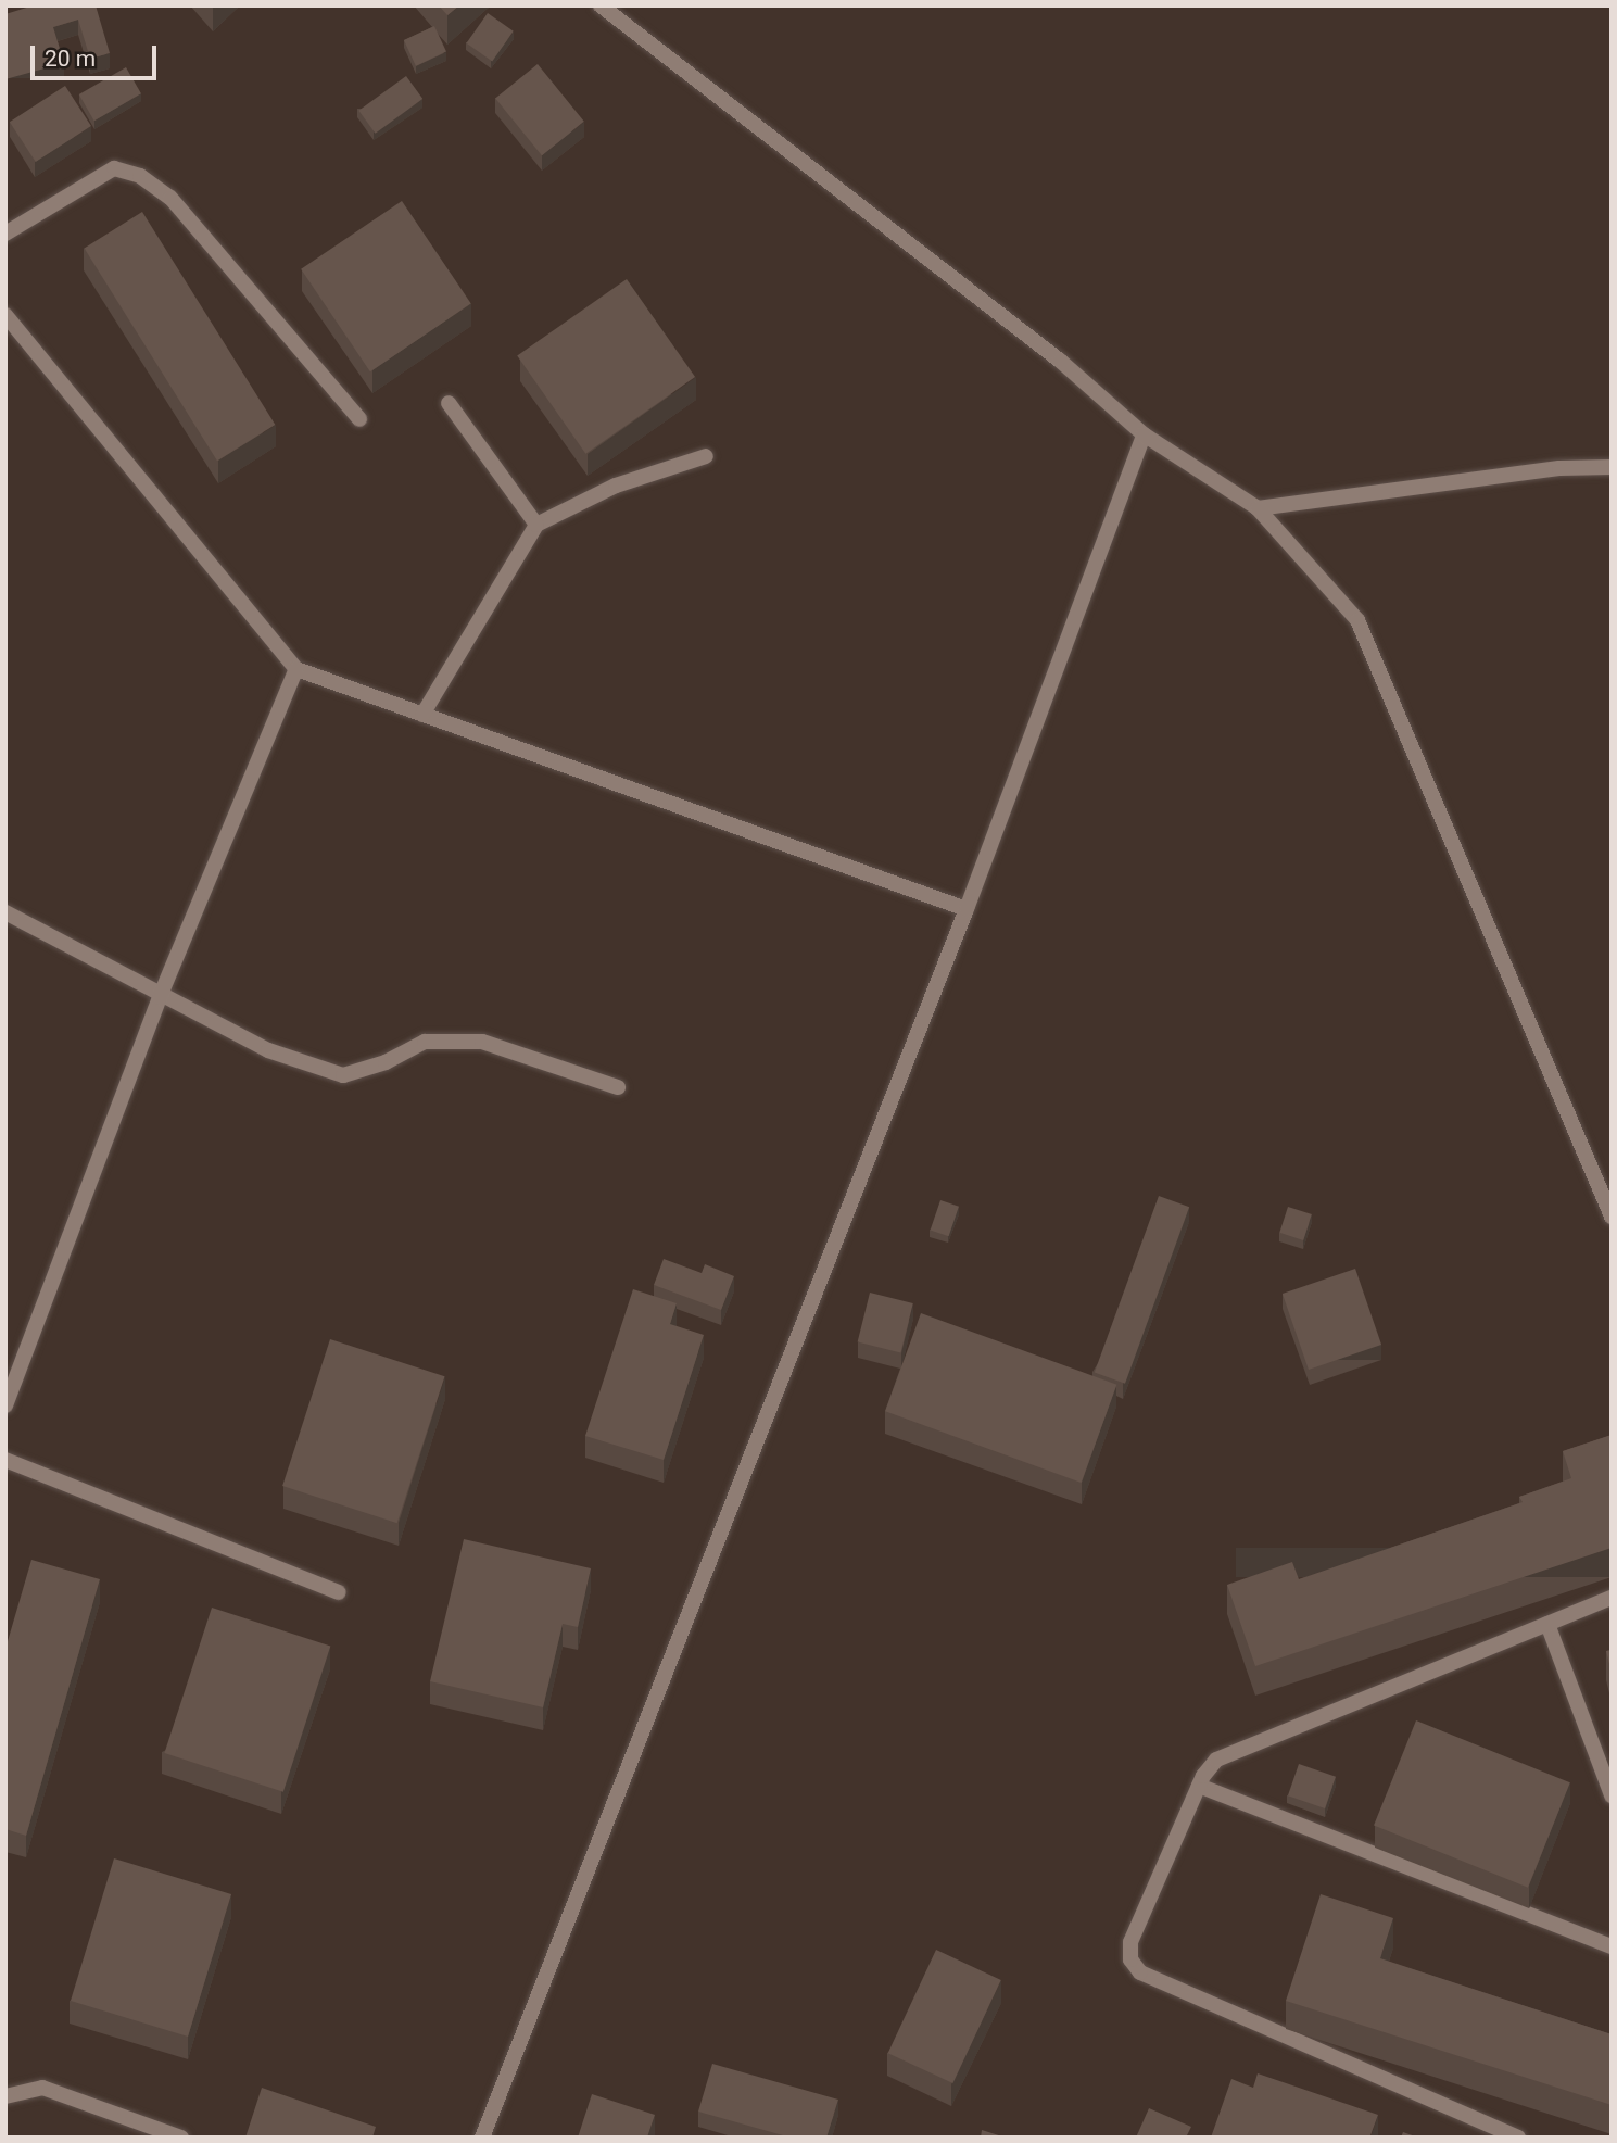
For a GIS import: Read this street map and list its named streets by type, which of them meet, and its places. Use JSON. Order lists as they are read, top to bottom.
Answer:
{
  "scale_bar": "20 m"
}
